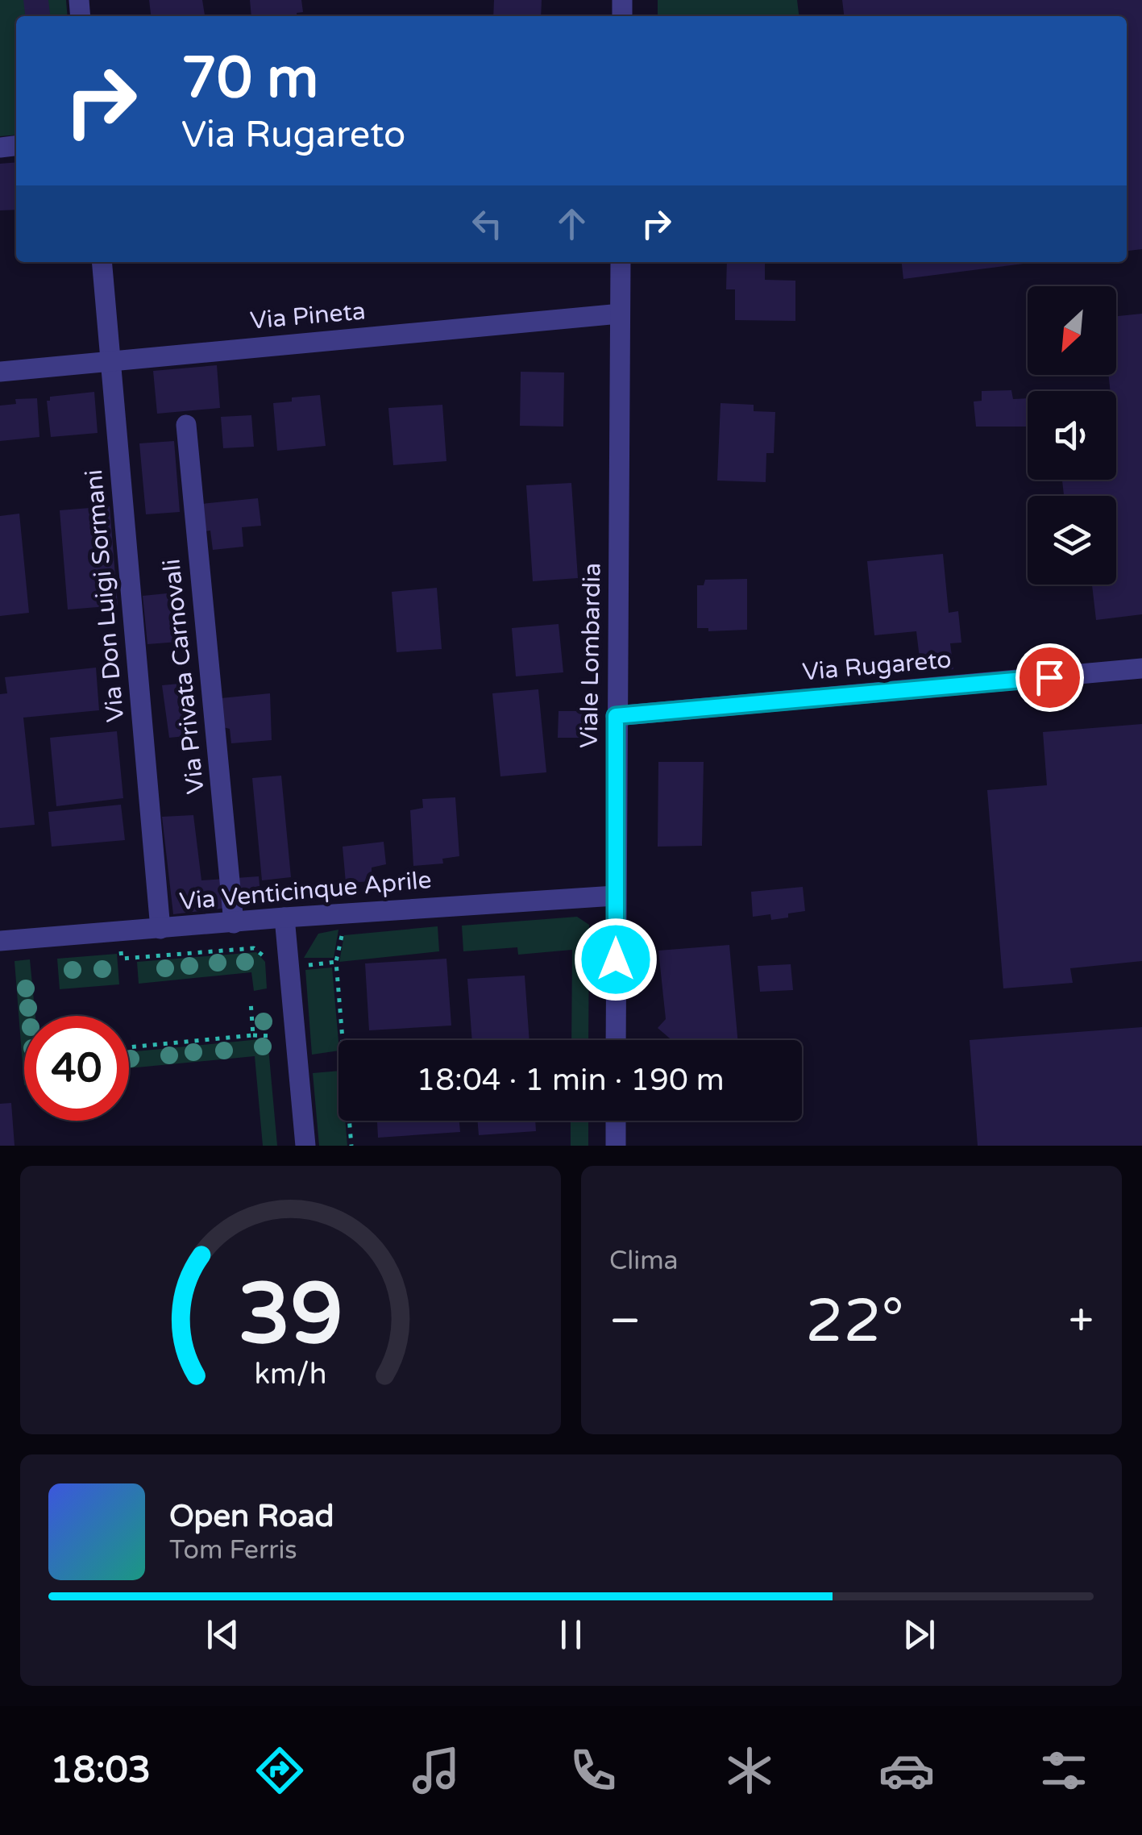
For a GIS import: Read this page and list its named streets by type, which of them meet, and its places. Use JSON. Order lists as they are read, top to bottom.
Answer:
{
  "streets": {
    "street": [
      "Via Pineta",
      "Via Don Luigi Sormani",
      "Viale Lombardia",
      "Via Rugareto",
      "Via Privata Carnovali",
      "Via Venticinque Aprile"
    ]
  },
  "crossings": [
    ["Via Pineta", "Via Don Luigi Sormani"],
    ["Via Pineta", "Viale Lombardia"],
    ["Via Don Luigi Sormani", "Via Venticinque Aprile"],
    ["Viale Lombardia", "Via Rugareto"],
    ["Viale Lombardia", "Via Venticinque Aprile"],
    ["Via Privata Carnovali", "Via Venticinque Aprile"]
  ],
  "north": "bottom left",
  "page": {
    "turn": ["70 m", "Via Rugareto"],
    "limit": "40",
    "trip": "18:04 · 1 min · 190 m",
    "tile": "Clima",
    "heat": ["−", "22°", "+"],
    "song": ["Open Road", "Tom Ferris"],
    "tabs": "18:03",
    "gauge": ["39", "km/h"]
  }
}
